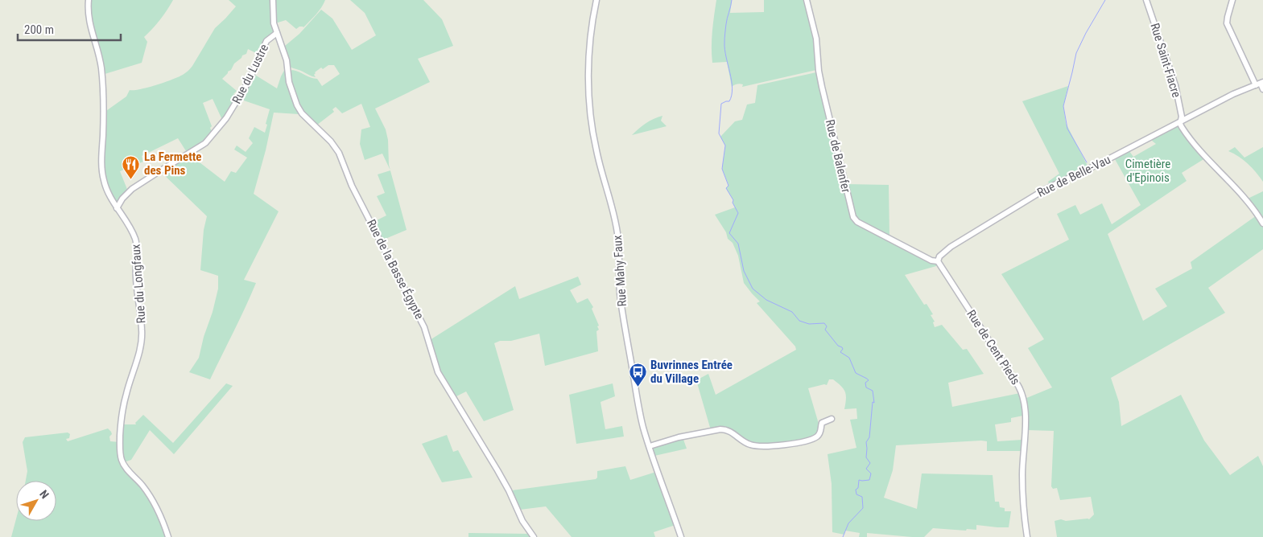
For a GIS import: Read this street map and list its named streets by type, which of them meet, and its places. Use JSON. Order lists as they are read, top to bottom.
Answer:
{
  "streets": {
    "street": [
      "Rue Saint-Fiacre",
      "Rue du Lustre",
      "Rue de Balenfer",
      "Rue de Belle-Vau",
      "Rue de la Basse Égypte",
      "Rue Mahy Faux",
      "Rue du Longfaux",
      "Rue de Cent Pieds"
    ]
  },
  "crossings": [
    ["Rue Saint-Fiacre", "Rue de Belle-Vau"],
    ["Rue du Lustre", "Rue de la Basse Égypte"],
    ["Rue du Lustre", "Rue du Longfaux"],
    ["Rue de Balenfer", "Rue de Belle-Vau"],
    ["Rue de Balenfer", "Rue de Cent Pieds"],
    ["Rue de Belle-Vau", "Rue de Cent Pieds"]
  ],
  "parks": ["Cimetière d'Epinois"],
  "places": {
    "restaurant": ["La Fermette des Pins"],
    "bus stop": ["Buvrinnes Entrée du Village"]
  },
  "scale_bar": "200 m",
  "north": "top right"
}
